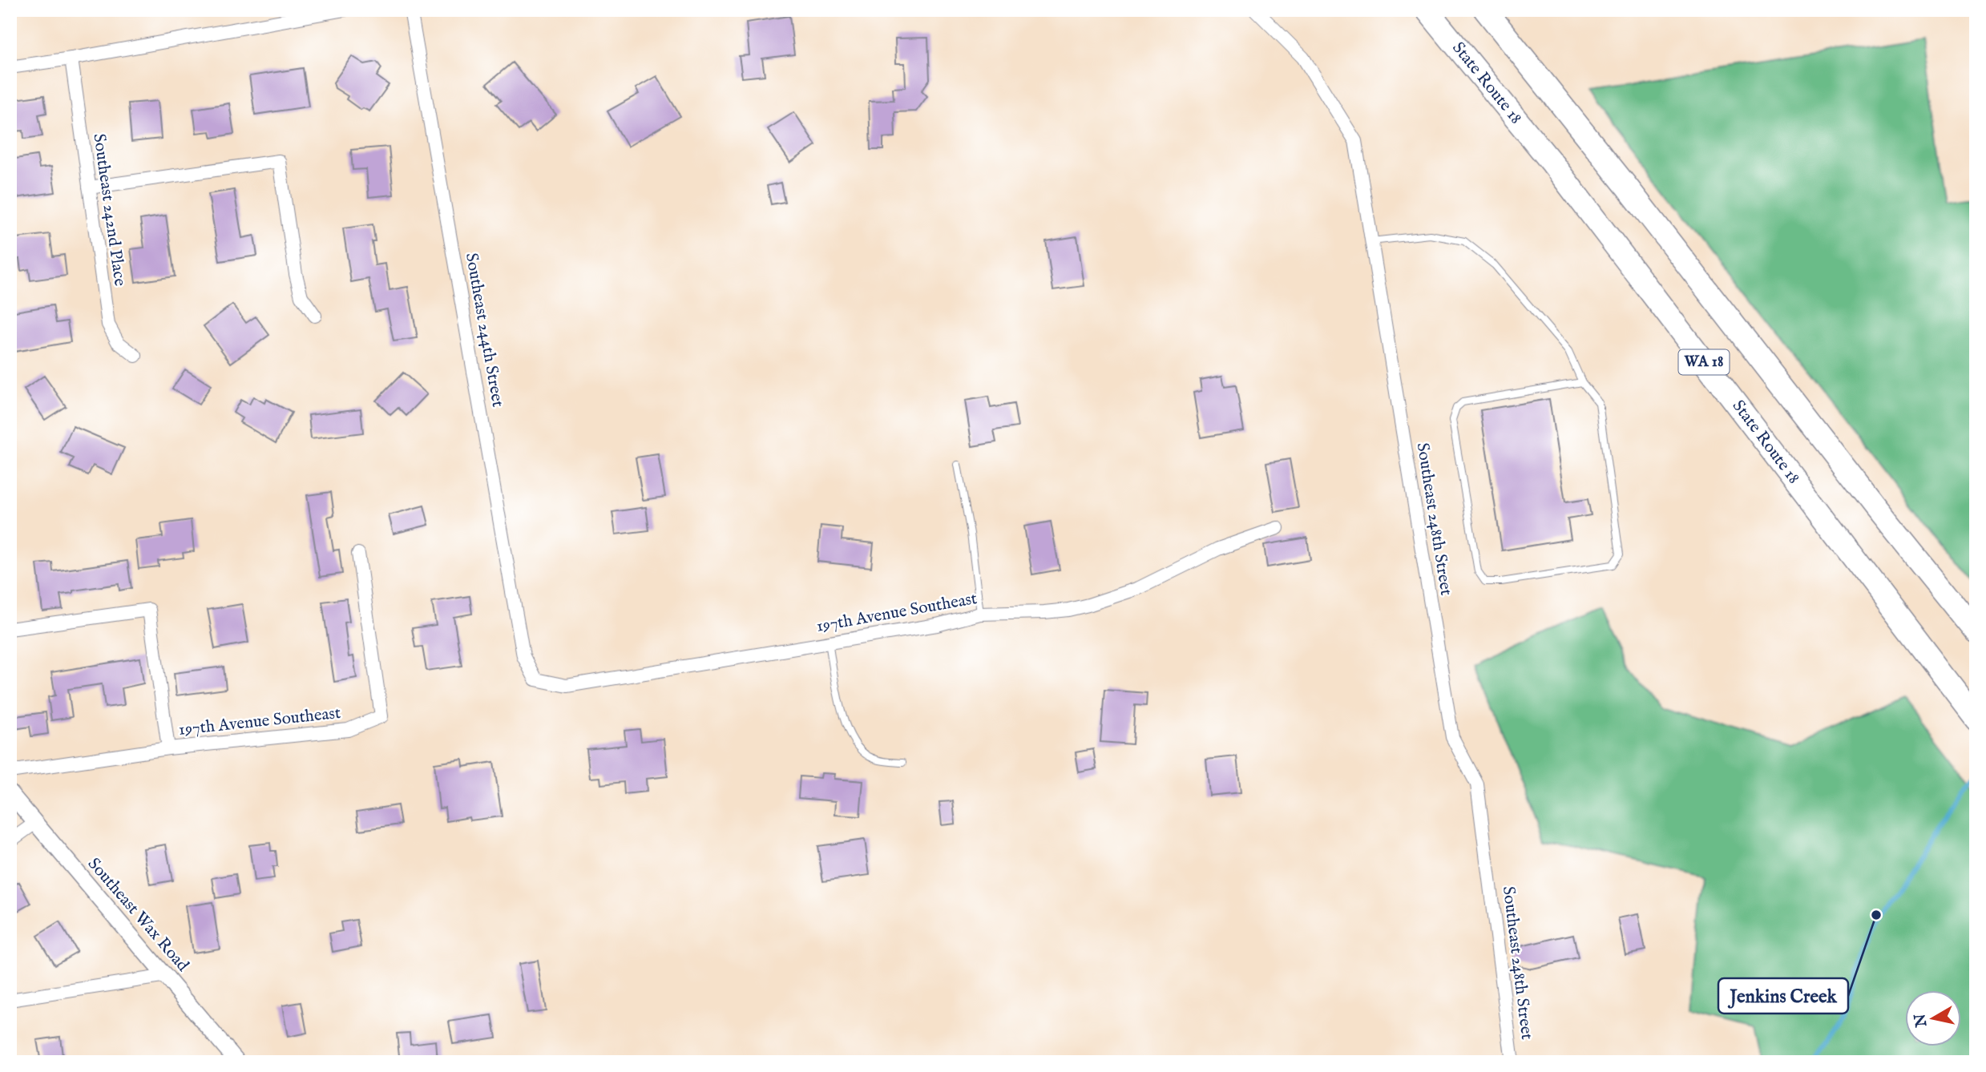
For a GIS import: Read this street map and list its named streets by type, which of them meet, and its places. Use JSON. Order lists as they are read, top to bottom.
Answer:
{
  "streets": {
    "highway": ["State Route 18", "WA 18"],
    "street": [
      "Southeast 242nd Place",
      "Southeast 244th Street",
      "Southeast 248th Street",
      "197th Avenue Southeast",
      "Southeast Wax Road"
    ]
  },
  "crossings": [
    ["Southeast 244th Street", "197th Avenue Southeast"]
  ],
  "places": ["Jenkins Creek"],
  "north": "left"
}
